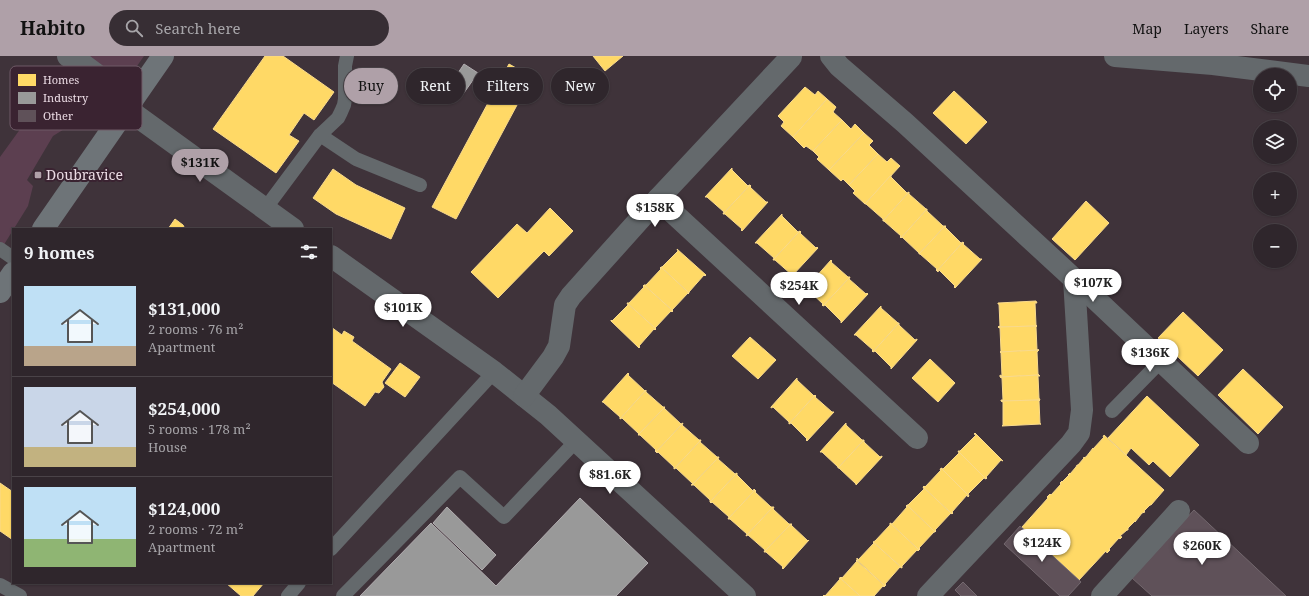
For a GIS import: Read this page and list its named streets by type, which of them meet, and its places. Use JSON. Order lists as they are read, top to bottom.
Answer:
{
  "places": {
    "transit": ["Doubravice"]
  },
  "legend": ["Homes", "Industry", "Other"],
  "page": {
    "header": "Habito",
    "search": "Search here",
    "nav": ["Map", "Layers", "Share"],
    "map_buttons": ["+", "−"],
    "chip": [
      "Buy",
      "Rent",
      "Filters",
      "New"
    ],
    "price": [
      "$131K",
      "$158K",
      "$107K",
      "$254K",
      "$101K",
      "$136K",
      "$81.6K",
      "$124K",
      "$260K"
    ],
    "heading": "9 homes",
    "list": [
      {
        "name": "$131,000",
        "note": "2 rooms · 76 m² · Apartment"
      },
      {
        "name": "$254,000",
        "note": "5 rooms · 178 m² · House"
      },
      {
        "name": "$124,000",
        "note": "2 rooms · 72 m² · Apartment"
      }
    ]
  }
}
